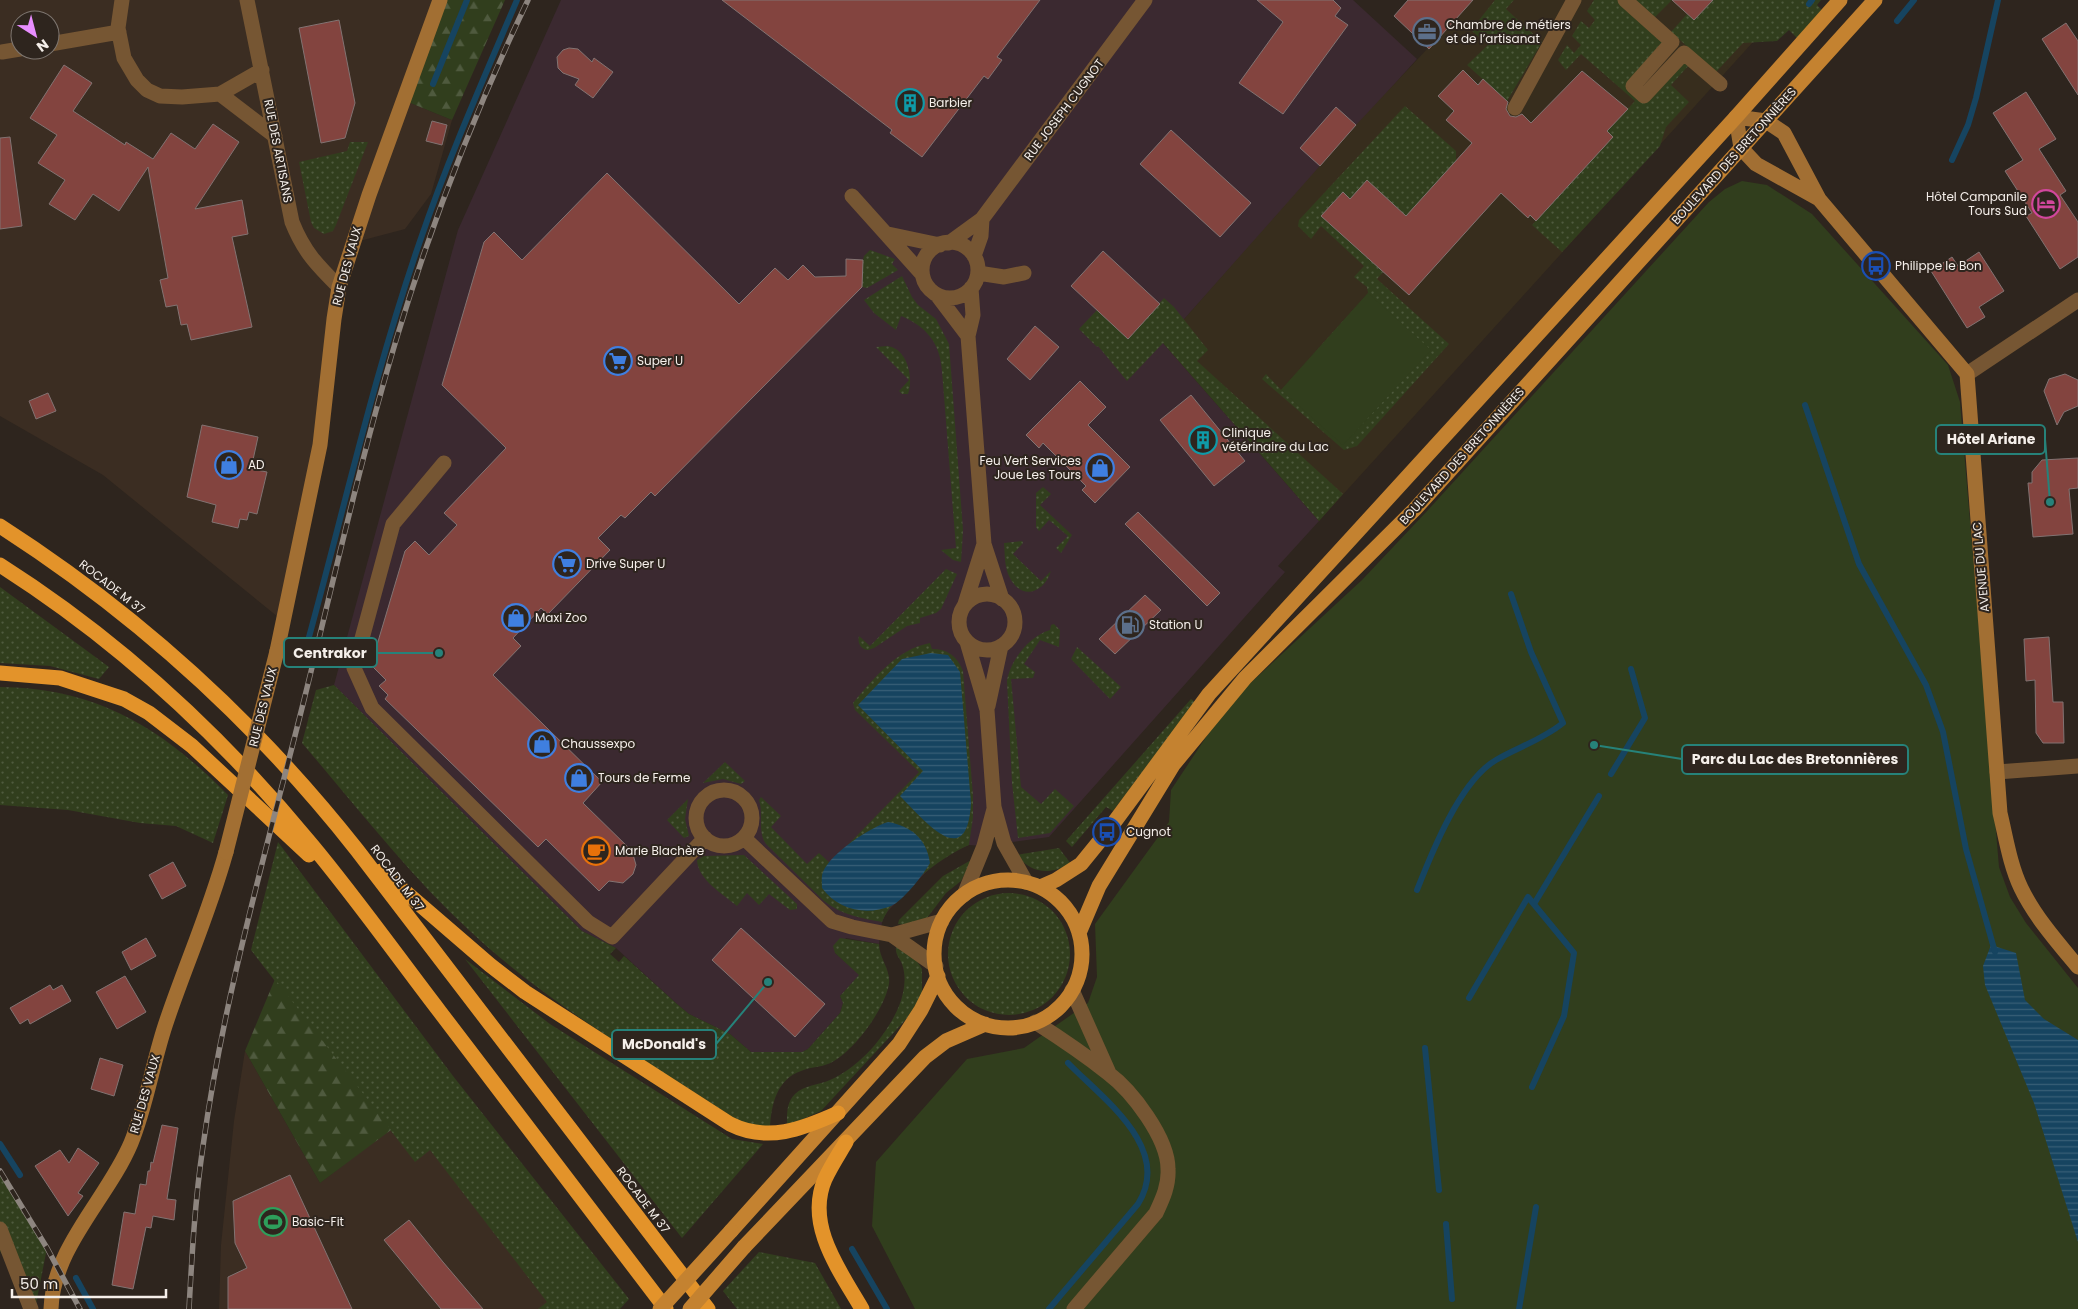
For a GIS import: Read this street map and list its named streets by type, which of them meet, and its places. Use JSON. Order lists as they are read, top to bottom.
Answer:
{
  "streets": {
    "highway": ["ROCADE M 37"],
    "main road": ["BOULEVARD DES BRETONNIÈRES"],
    "street": [
      "RUE JOSEPH CUGNOT",
      "RUE DES ARTISANS",
      "RUE DES VAUX",
      "AVENUE DU LAC"
    ]
  },
  "crossings": [
    ["RUE DES ARTISANS", "RUE DES VAUX"]
  ],
  "places": {
    "office": ["Chambre de métiers et de l’artisanat"],
    "building": ["Barbier", "Clinique vétérinaire du Lac"],
    "hotel": ["Hôtel Campanile Tours Sud"],
    "bus stop": ["Philippe le Bon", "Cugnot"],
    "supermarket": ["Super U", "Drive Super U"],
    "shop": [
      "AD",
      "Feu Vert Services Joue Les Tours",
      "Maxi Zoo",
      "Chaussexpo",
      "Tours de Ferme"
    ],
    "other": [
      "Hôtel Ariane",
      "Centrakor",
      "Parc du Lac des Bretonnières",
      "McDonald's"
    ],
    "fuel station": ["Station U"],
    "cafe": ["Marie Blachère"],
    "sports": ["Basic-Fit"]
  },
  "scale_bar": "50 m",
  "north": "bottom right"
}
